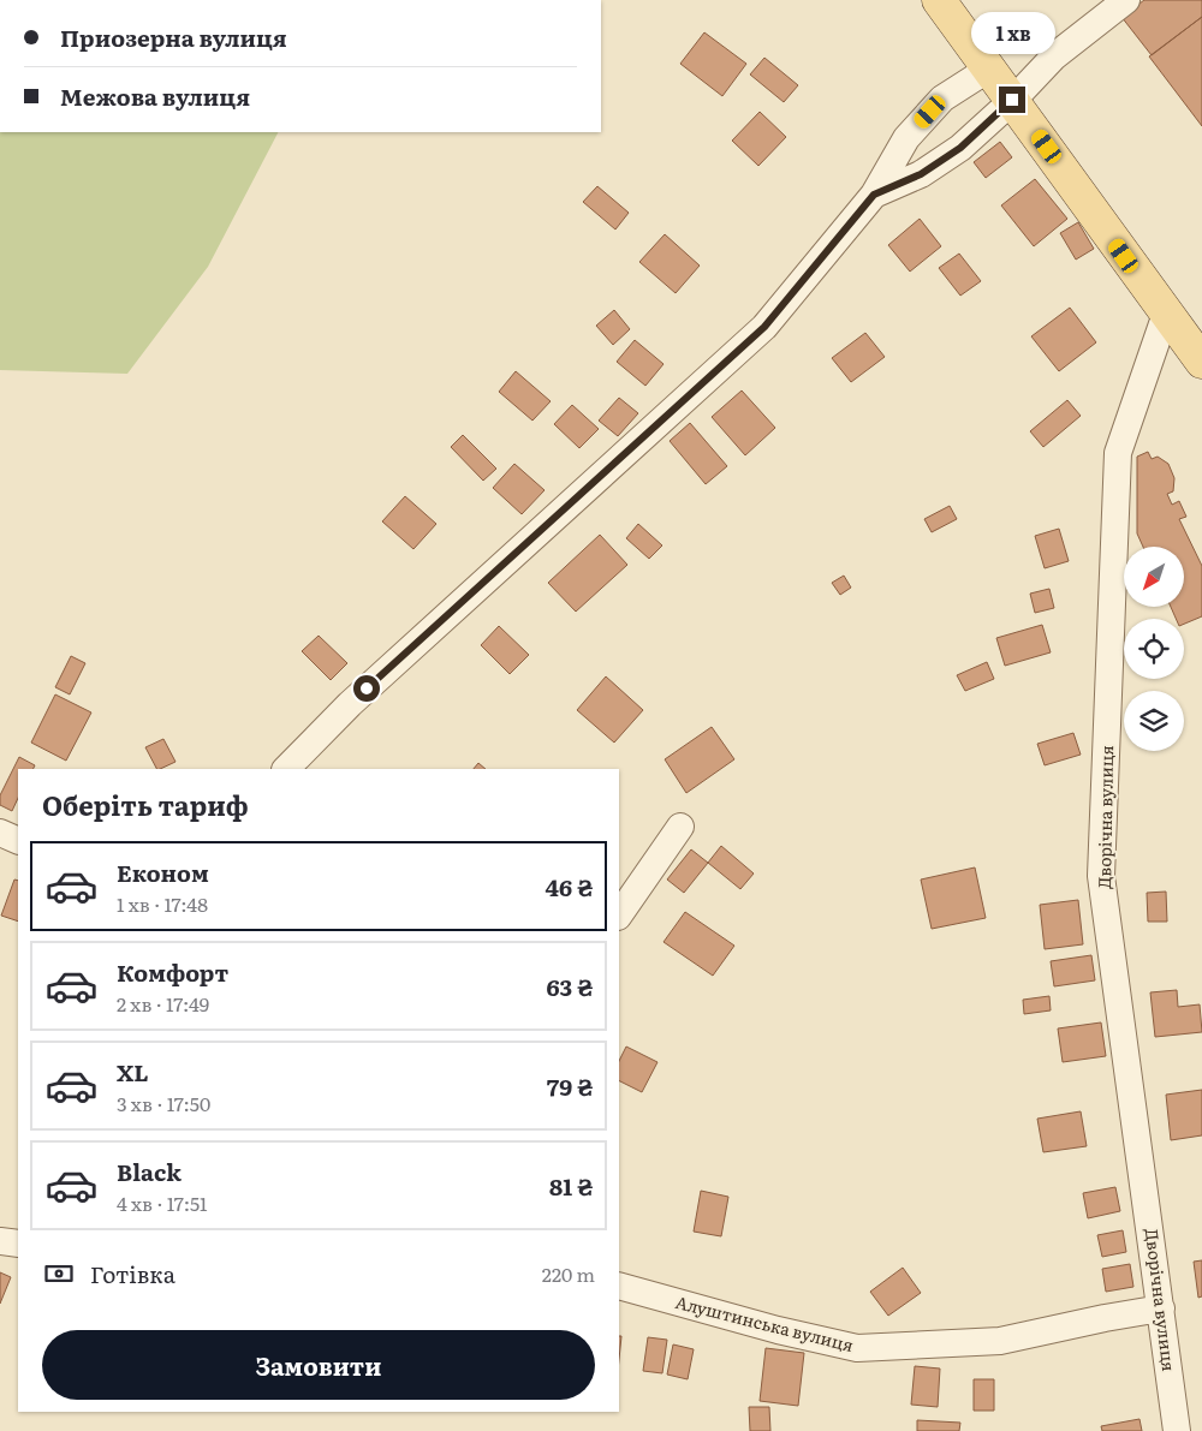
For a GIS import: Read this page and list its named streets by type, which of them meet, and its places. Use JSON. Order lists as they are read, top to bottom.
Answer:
{
  "streets": {
    "street": ["Дворічна вулиця", "Алуштинська вулиця"]
  },
  "crossings": [
    ["Дворічна вулиця", "Алуштинська вулиця"]
  ],
  "north": "bottom left",
  "page": {
    "banner": ["Приозерна вулиця", "Межова вулиця"],
    "bubble": "1 хв",
    "heading": "Оберіть тариф",
    "list": [
      {
        "name": "Економ",
        "note": "1 хв · 17:48",
        "value": "46 ₴"
      },
      {
        "name": "Комфорт",
        "note": "2 хв · 17:49",
        "value": "63 ₴"
      },
      {
        "name": "XL",
        "note": "3 хв · 17:50",
        "value": "79 ₴"
      },
      {
        "name": "Black",
        "note": "4 хв · 17:51",
        "value": "81 ₴"
      }
    ],
    "pay": ["Готівка", "220 m"],
    "buttons": "Замовити"
  }
}
